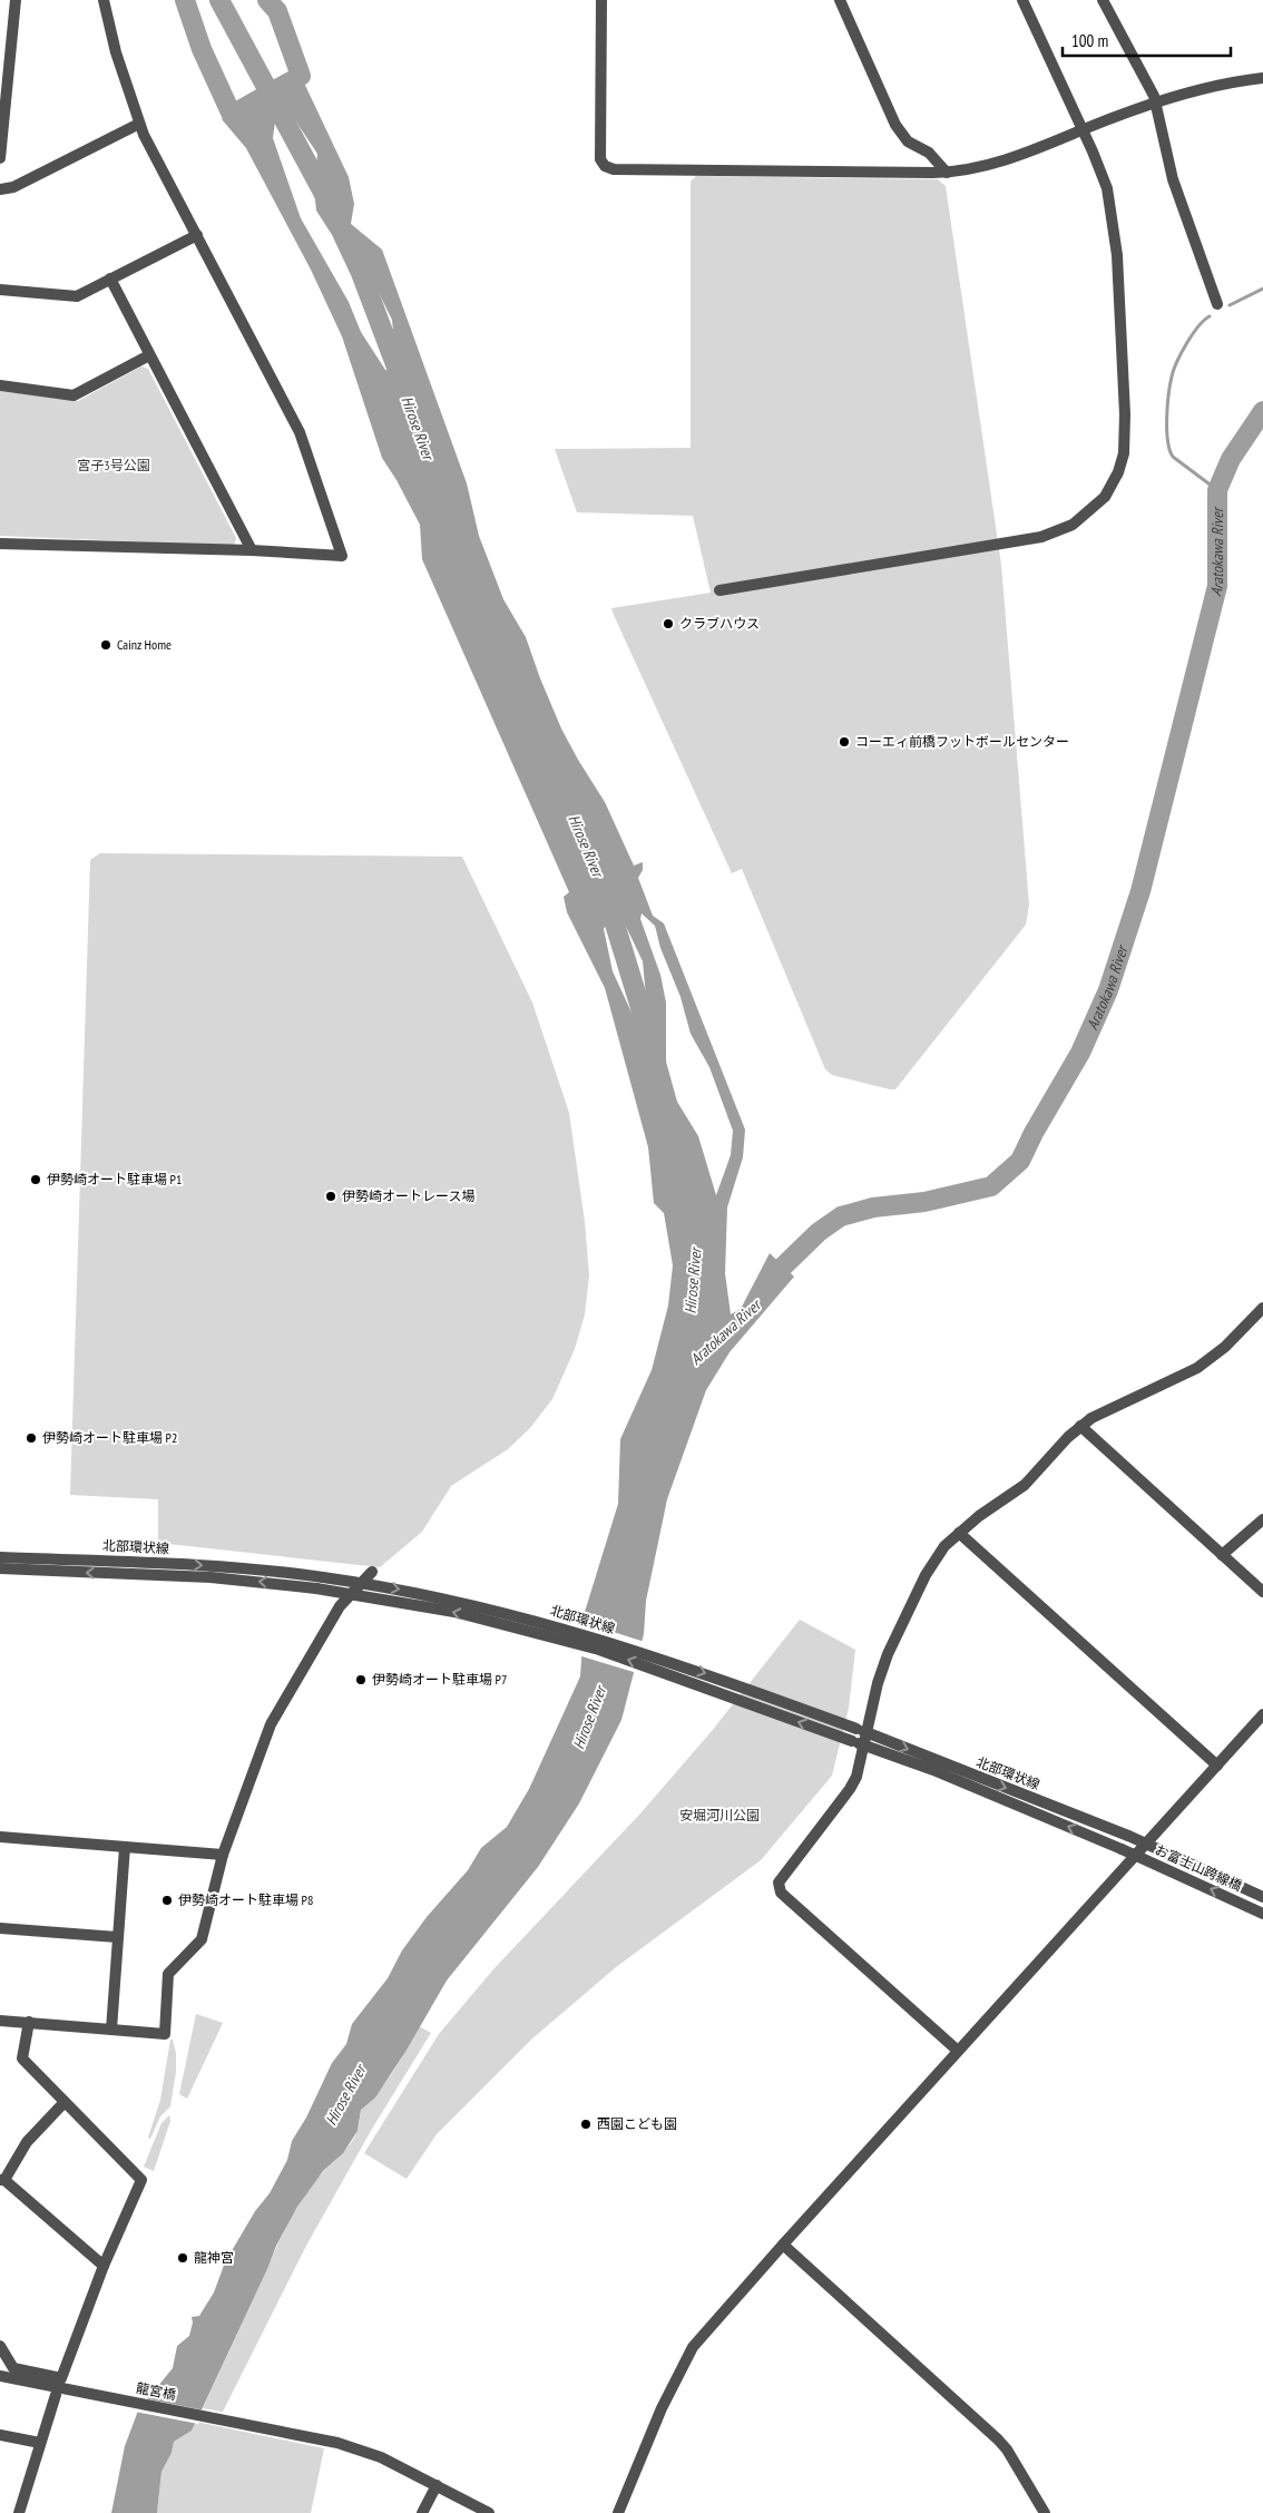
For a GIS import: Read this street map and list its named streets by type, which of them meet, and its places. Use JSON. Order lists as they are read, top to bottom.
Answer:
{
  "streets": {
    "street": ["北部環状線", "お富士山跨線橋", "龍宮橋"]
  },
  "crossings": [
    ["北部環状線", "お富士山跨線橋"]
  ],
  "water": ["Hirose River", "Aratokawa River"],
  "parks": ["宮子3号公園", "安堀河川公園"],
  "places": [
    "クラブハウス",
    "Cainz Home",
    "コーエィ前橋フットボールセンター",
    "伊勢崎オート駐車場 P1",
    "伊勢崎オートレース場",
    "伊勢崎オート駐車場 P2",
    "伊勢崎オート駐車場 P7",
    "伊勢崎オート駐車場 P8",
    "西園こども園",
    "龍神宮"
  ],
  "scale_bar": "100 m"
}
